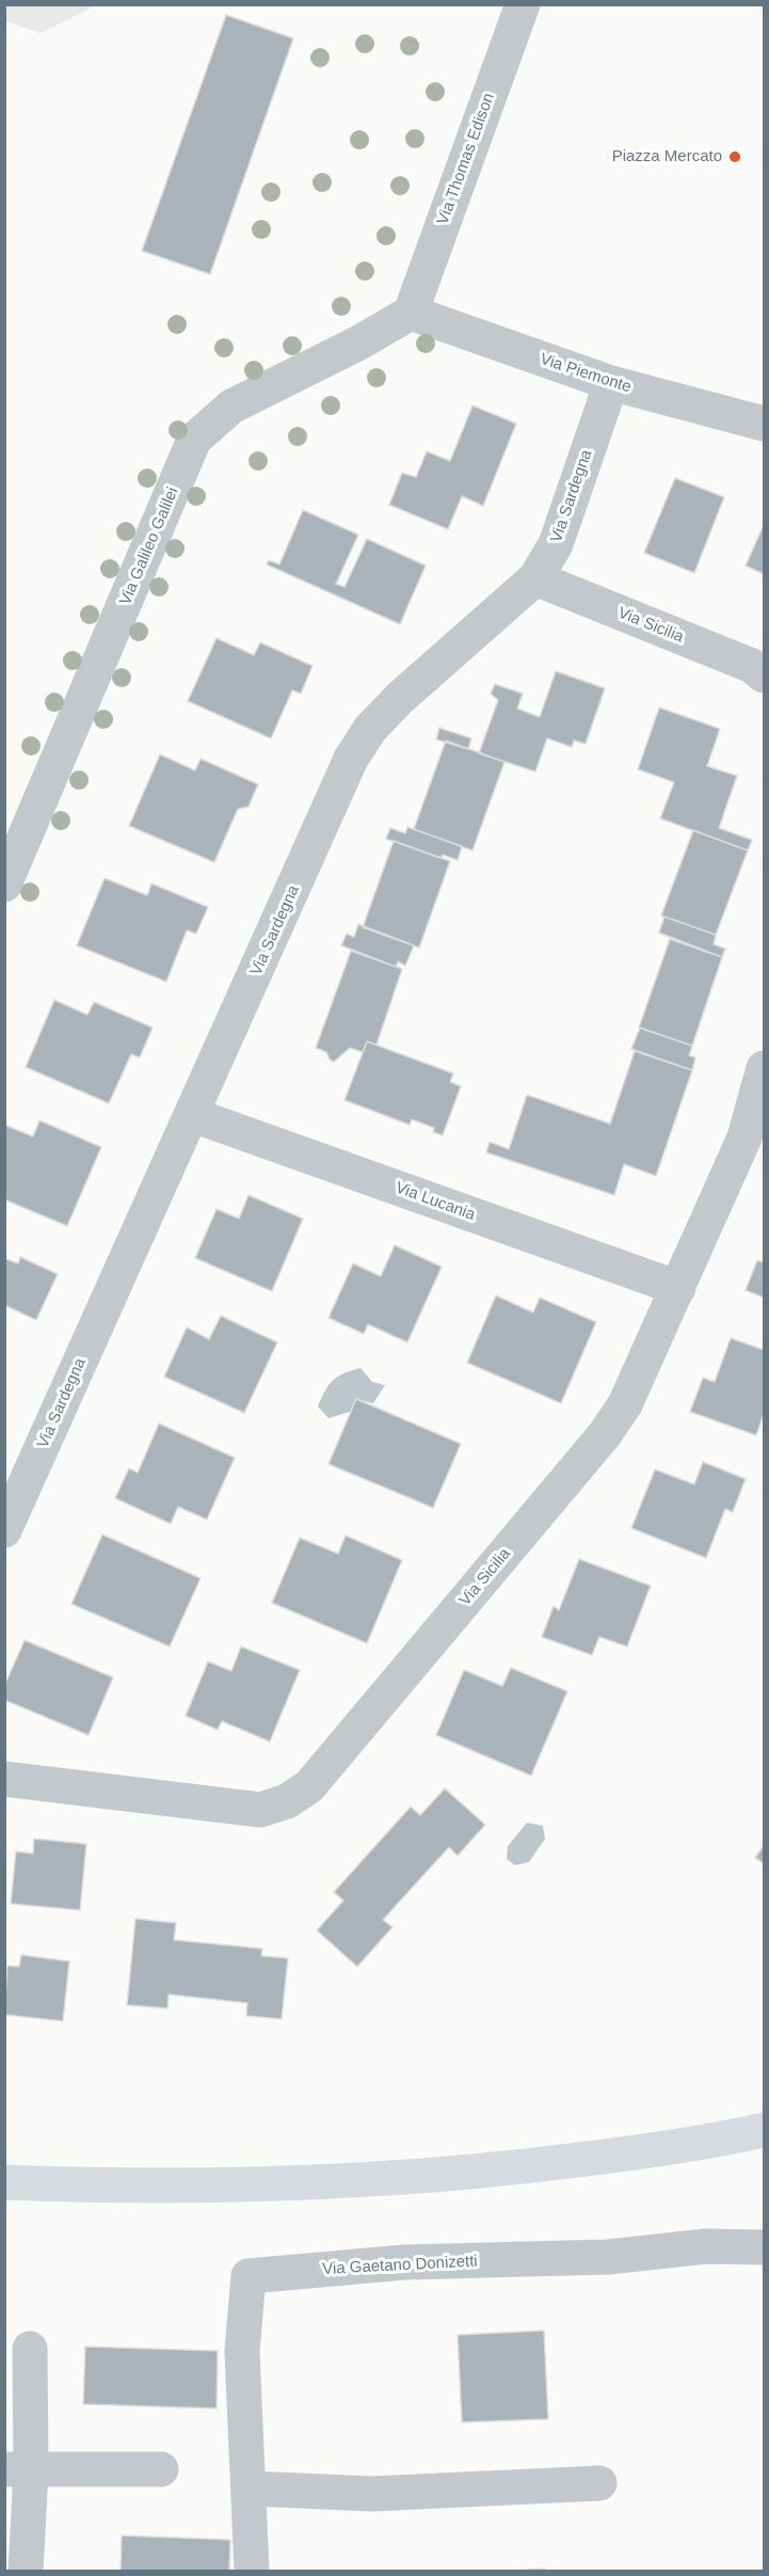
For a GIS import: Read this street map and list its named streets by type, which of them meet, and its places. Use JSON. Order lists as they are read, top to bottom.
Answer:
{
  "streets": {
    "street": [
      "Via Thomas Edison",
      "Via Piemonte",
      "Via Sardegna",
      "Via Galileo Galilei",
      "Via Sicilia",
      "Via Lucania",
      "Via Gaetano Donizetti"
    ]
  },
  "crossings": [
    ["Via Thomas Edison", "Via Piemonte"],
    ["Via Thomas Edison", "Via Galileo Galilei"],
    ["Via Piemonte", "Via Sardegna"],
    ["Via Piemonte", "Via Galileo Galilei"],
    ["Via Sardegna", "Via Sicilia"],
    ["Via Sardegna", "Via Lucania"],
    ["Via Sicilia", "Via Lucania"]
  ],
  "places": ["Piazza Mercato"]
}
